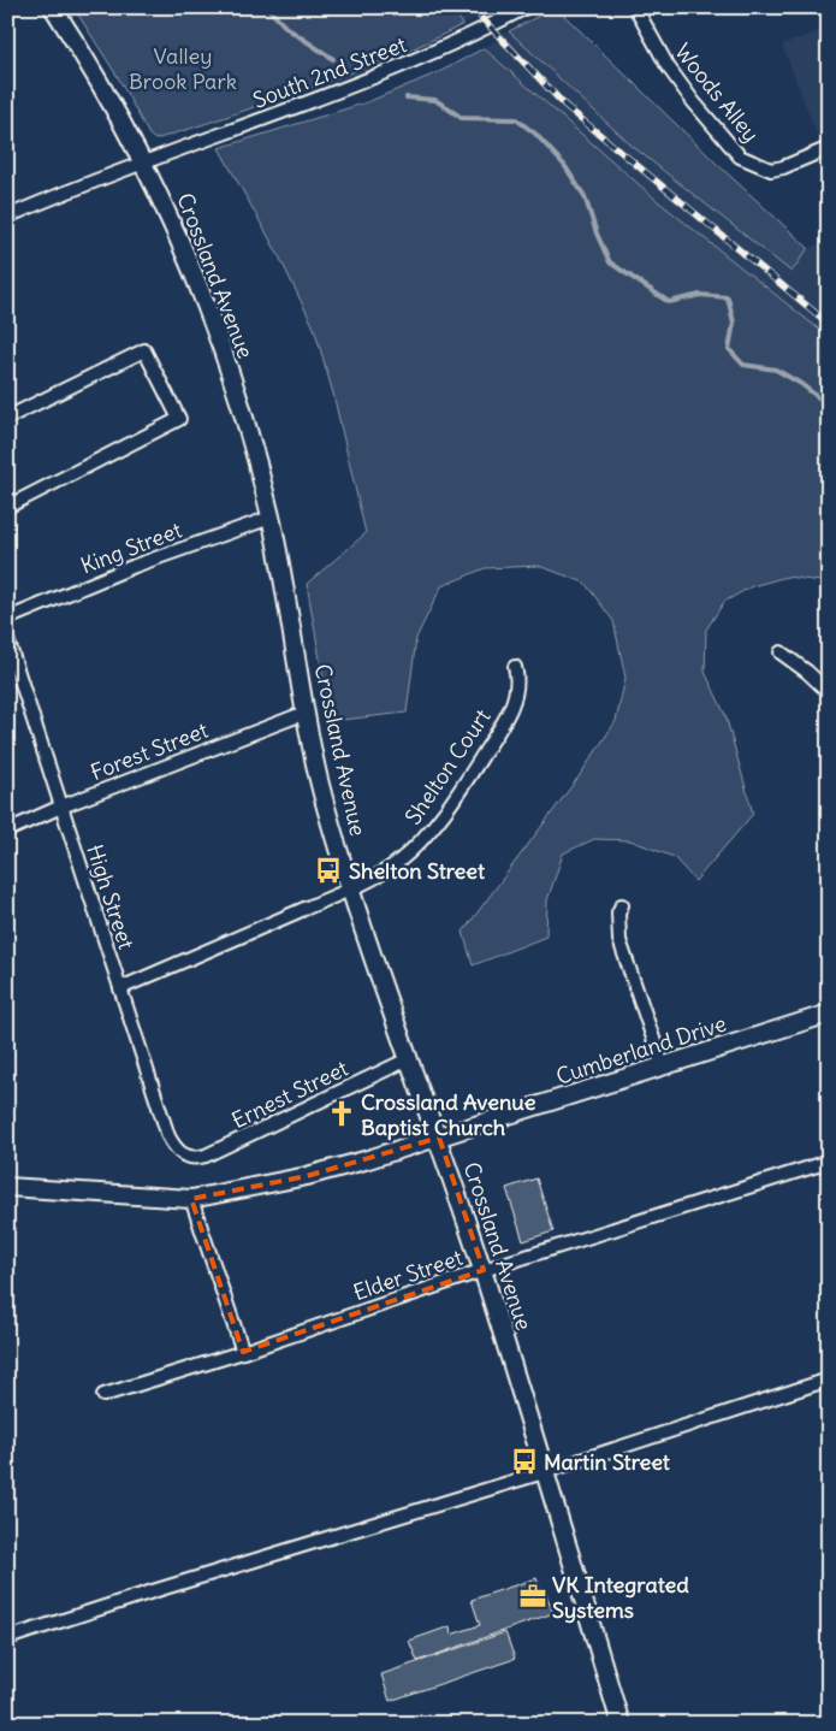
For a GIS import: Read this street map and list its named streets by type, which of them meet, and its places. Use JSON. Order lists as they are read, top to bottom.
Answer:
{
  "streets": {
    "main road": ["Crossland Avenue", "Cumberland Drive"],
    "street": [
      "South 2nd Street",
      "Woods Alley",
      "King Street",
      "Forest Street",
      "Shelton Court",
      "High Street",
      "Ernest Street",
      "Elder Street"
    ]
  },
  "crossings": [
    ["South 2nd Street", "Crossland Avenue"],
    ["Crossland Avenue", "King Street"],
    ["Crossland Avenue", "Forest Street"],
    ["Crossland Avenue", "Shelton Court"],
    ["Crossland Avenue", "Cumberland Drive"],
    ["Crossland Avenue", "Ernest Street"],
    ["Crossland Avenue", "Elder Street"],
    ["Forest Street", "High Street"],
    ["High Street", "Ernest Street"]
  ],
  "parks": ["Valley Brook Park"],
  "places": {
    "bus stop": ["Shelton Street", "Martin Street"],
    "church": ["Crossland Avenue Baptist Church"],
    "office": ["VK Integrated Systems"]
  }
}
